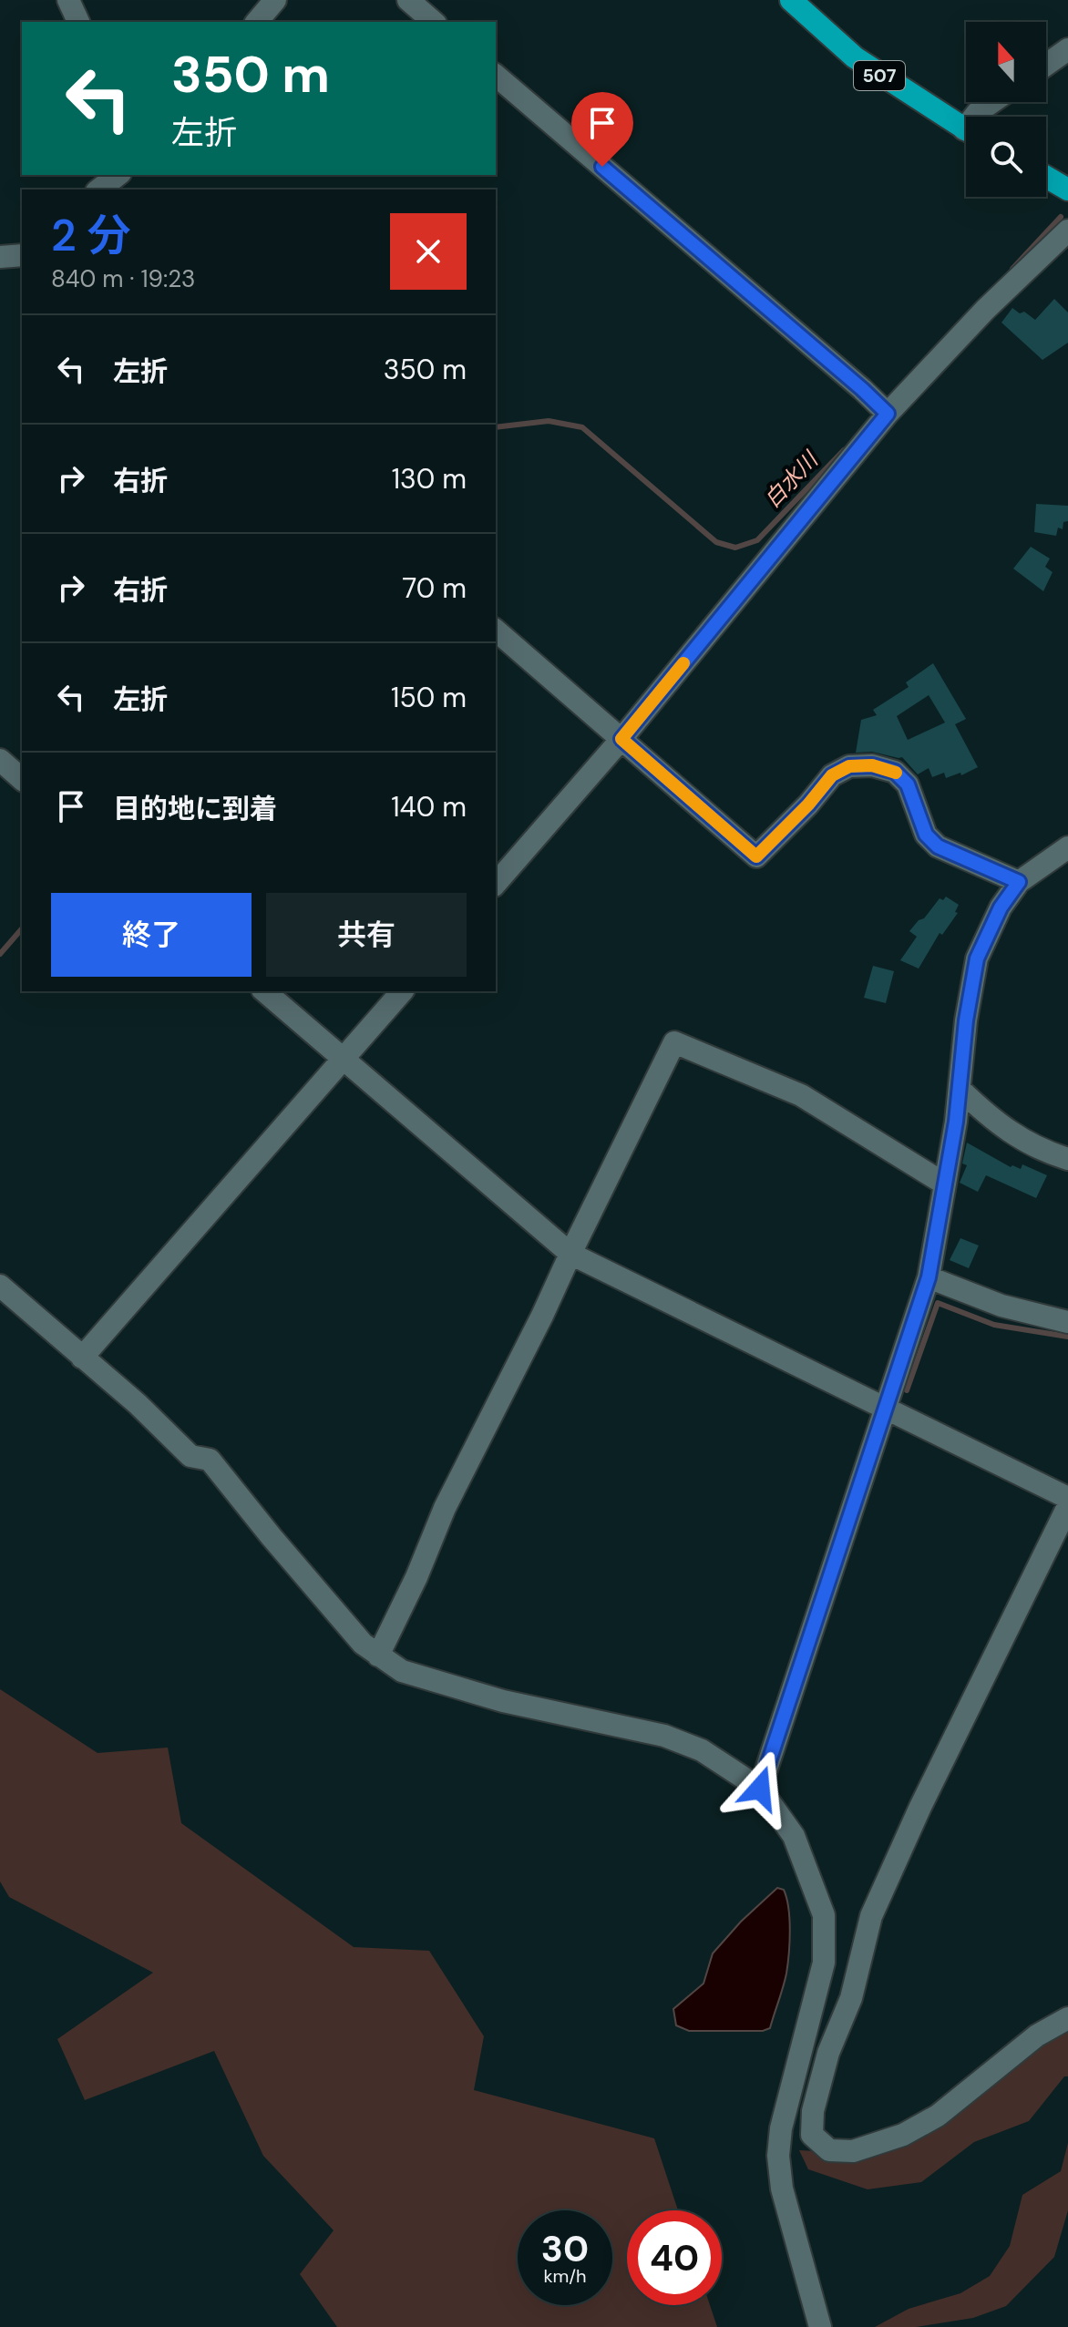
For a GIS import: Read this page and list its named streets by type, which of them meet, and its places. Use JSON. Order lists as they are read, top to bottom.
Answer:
{
  "streets": {
    "highway": ["507"]
  },
  "water": ["白水川"],
  "north": "top",
  "page": {
    "turn": ["350 m", "左折"],
    "heading": ["2 分", "840 m · 19:23"],
    "list": [
      {
        "name": "左折",
        "value": "350 m"
      },
      {
        "name": "右折",
        "value": "130 m"
      },
      {
        "name": "右折",
        "value": "70 m"
      },
      {
        "name": "左折",
        "value": "150 m"
      },
      {
        "name": "目的地に到着",
        "value": "140 m"
      }
    ],
    "buttons": ["終了", "共有"],
    "speed": "30 km/h",
    "limit": "40"
  }
}
